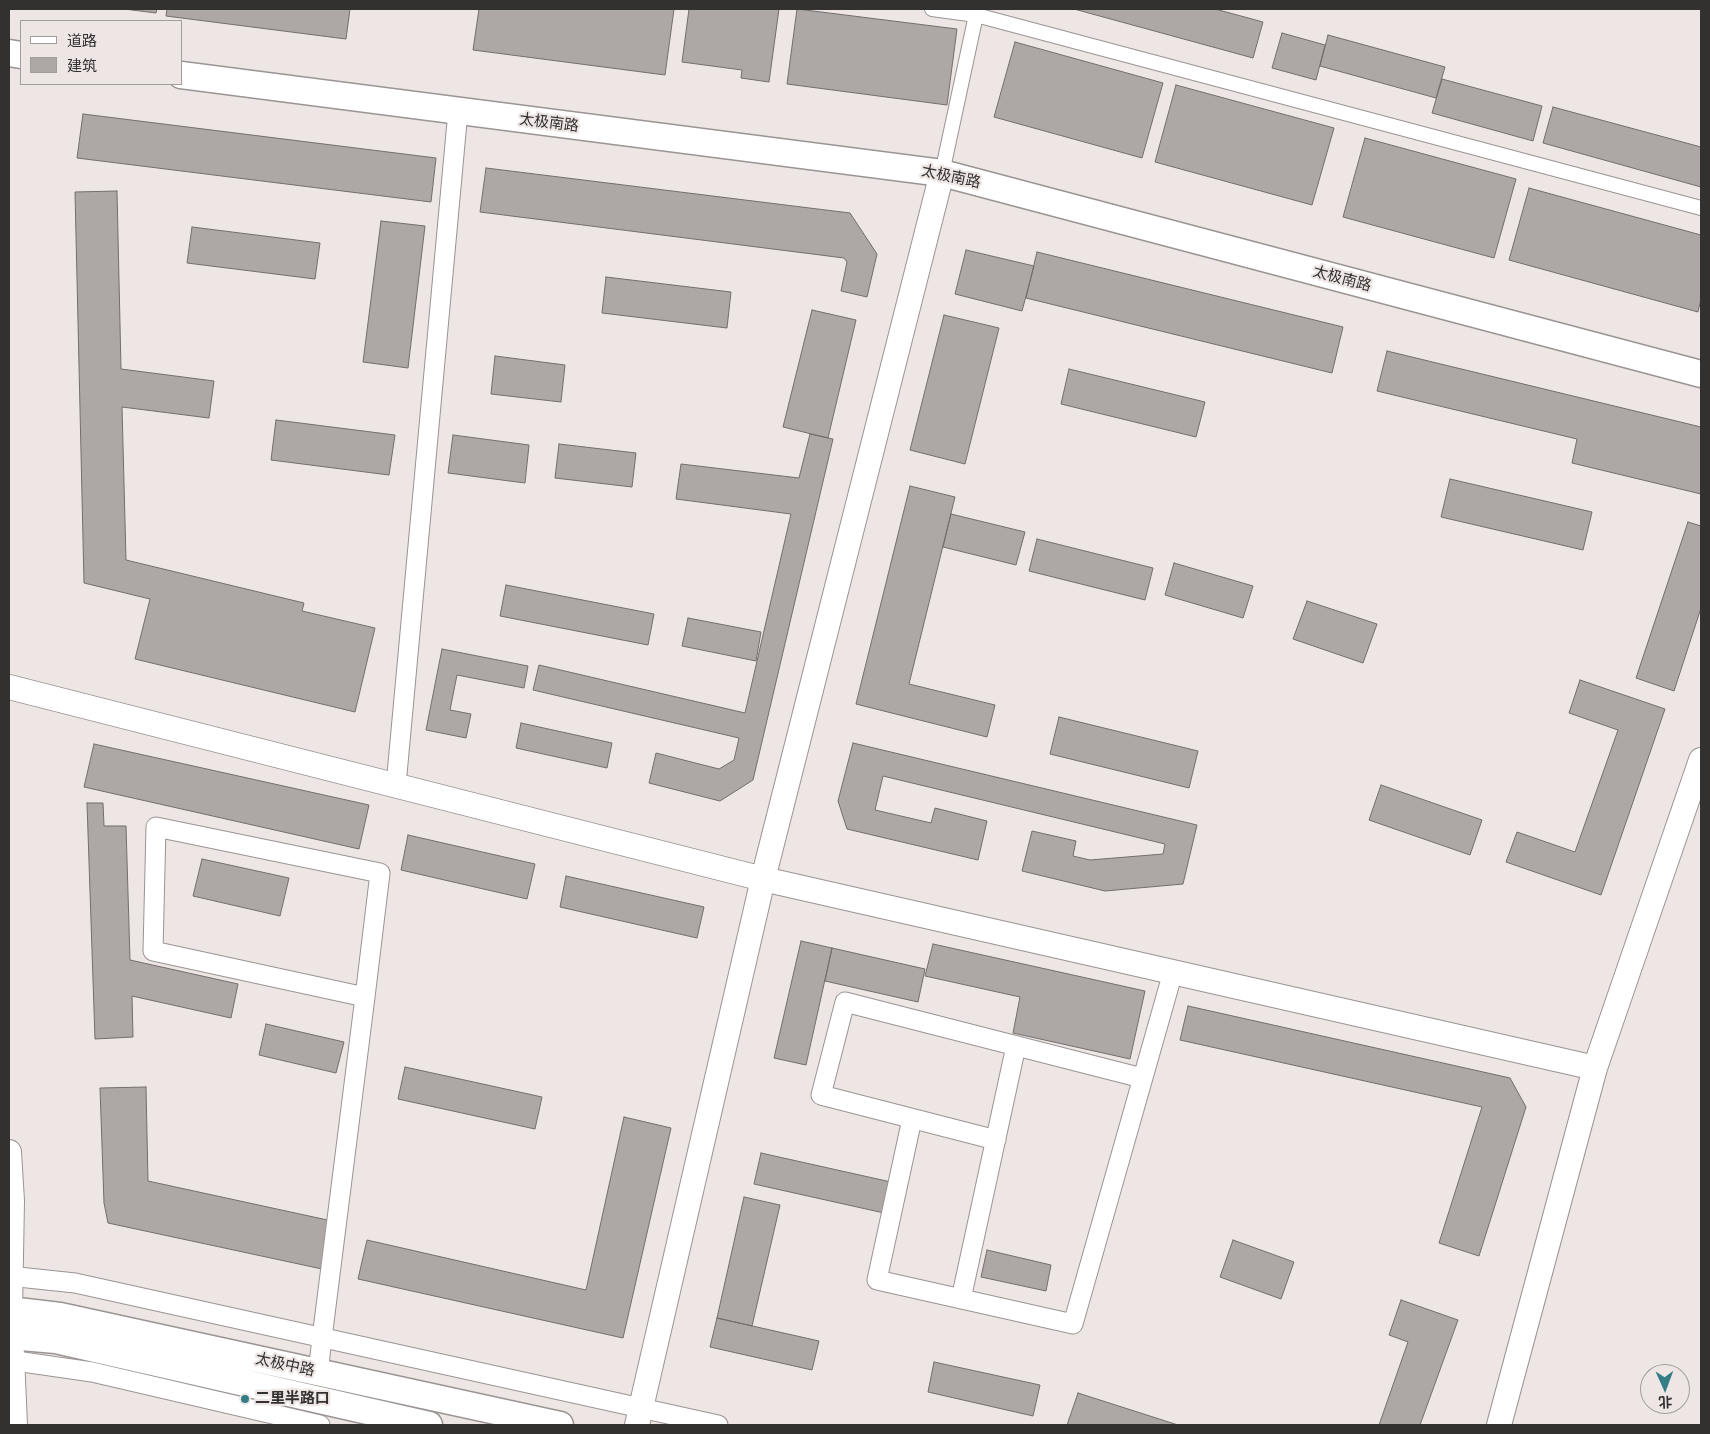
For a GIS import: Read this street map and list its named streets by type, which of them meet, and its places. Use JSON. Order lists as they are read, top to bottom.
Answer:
{
  "streets": {
    "main road": ["太极南路", "太极中路"]
  },
  "places": ["二里半路口"],
  "legend": ["道路", "建筑"],
  "north": "bottom"
}
